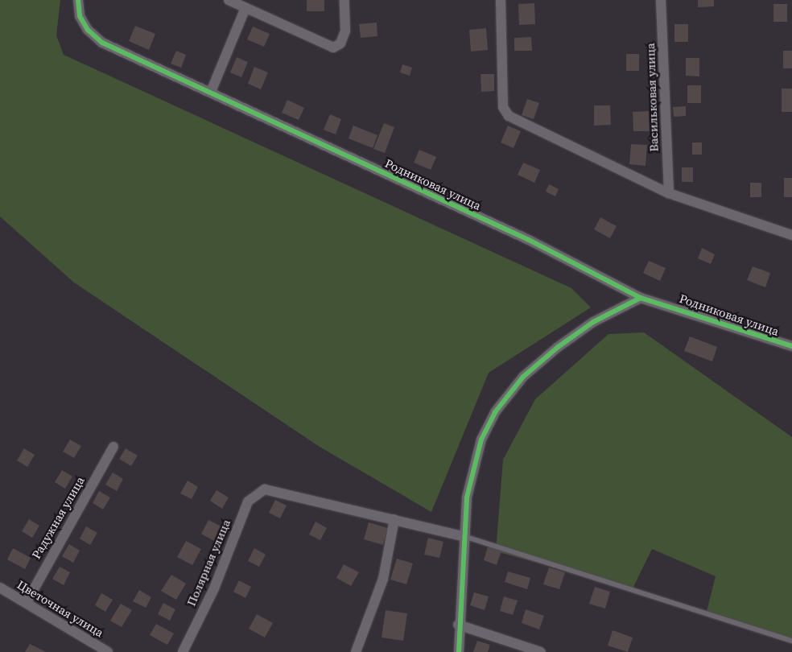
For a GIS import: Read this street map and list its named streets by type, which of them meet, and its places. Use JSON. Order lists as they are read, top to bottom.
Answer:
{
  "streets": {
    "street": [
      "Васильковая улица",
      "Родниковая улица",
      "Радужная улица",
      "Полярная улица",
      "Цветочная улица"
    ]
  },
  "crossings": [
    ["Радужная улица", "Цветочная улица"]
  ]
}
